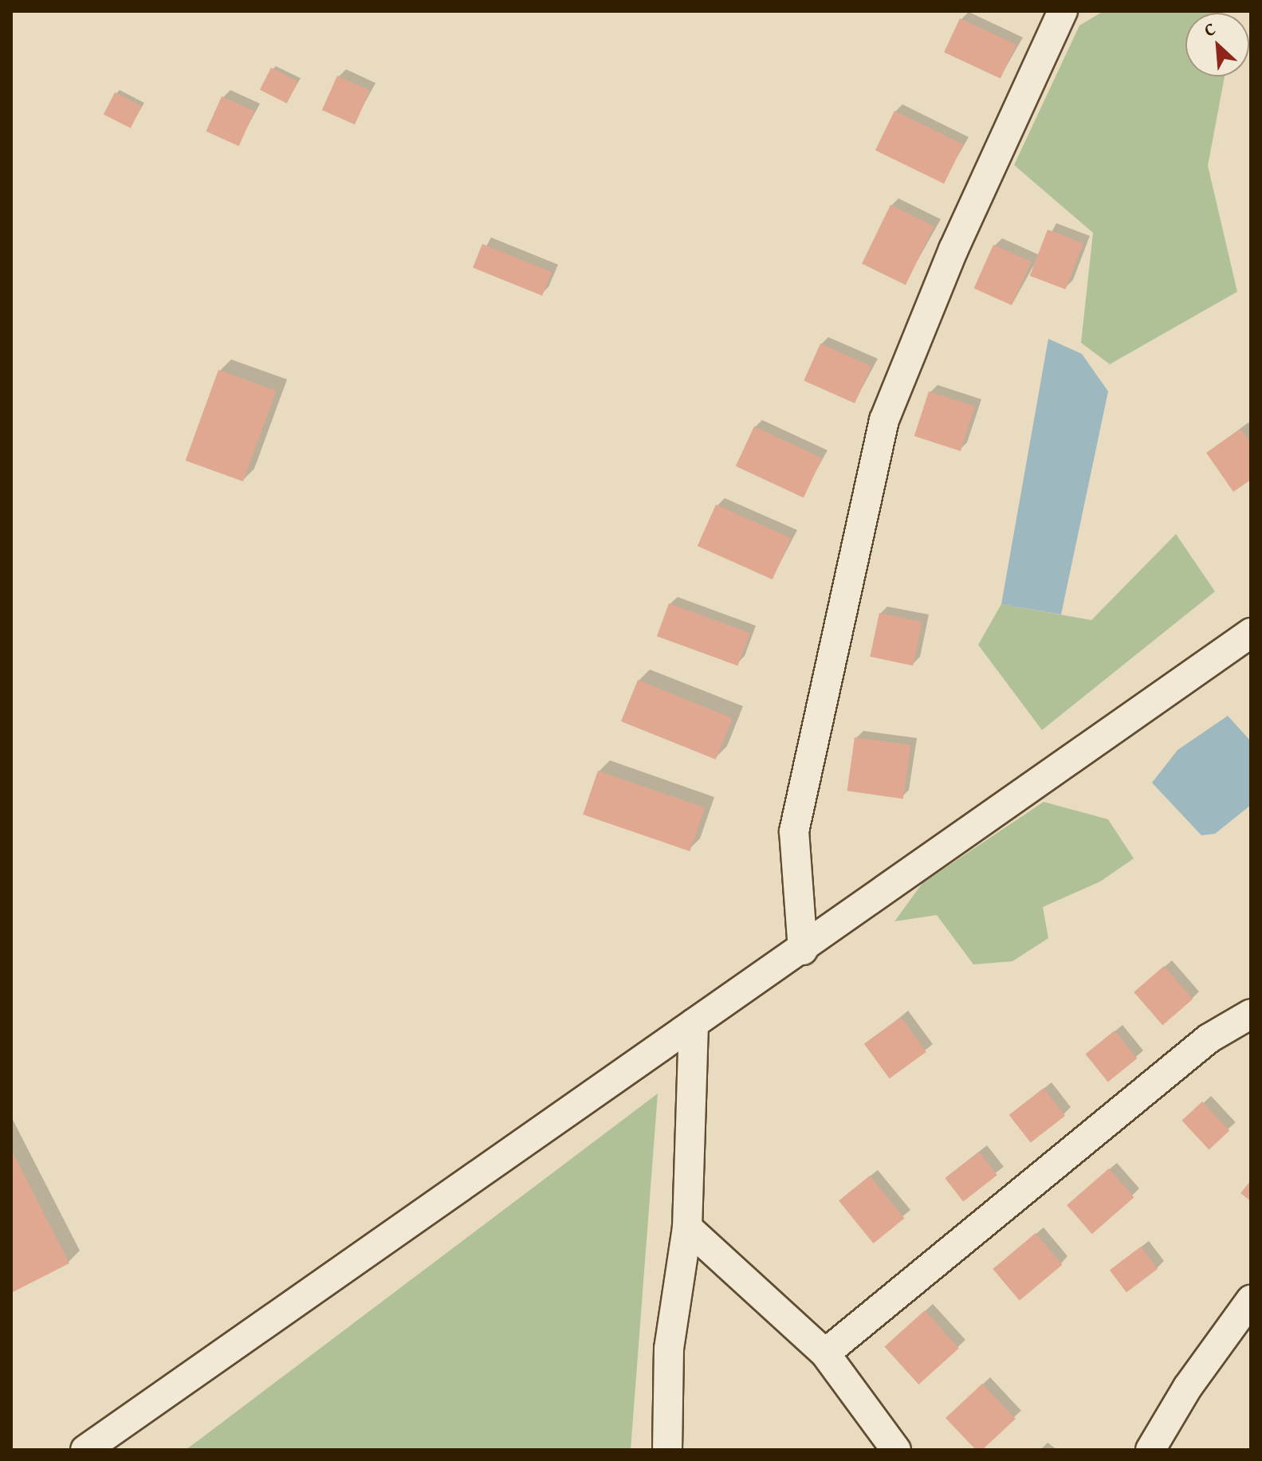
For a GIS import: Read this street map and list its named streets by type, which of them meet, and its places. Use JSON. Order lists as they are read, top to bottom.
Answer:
{
  "north": "top left"
}
